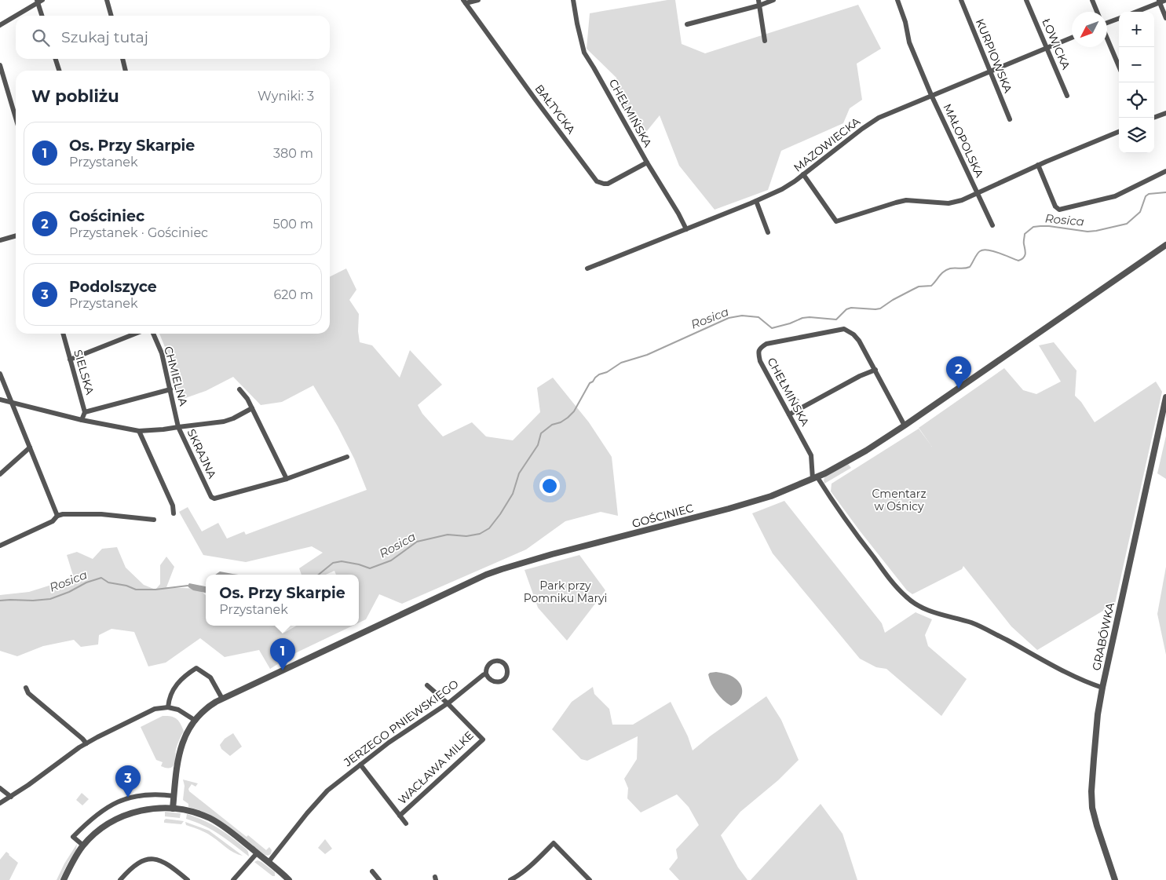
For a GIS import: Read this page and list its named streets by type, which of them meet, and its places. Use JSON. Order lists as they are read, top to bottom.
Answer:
{
  "streets": {
    "street": [
      "ŁOWICKA",
      "KURPIOWSKA",
      "BAŁTYCKA",
      "CHEŁMIŃSKA",
      "MAŁOPOLSKA",
      "MAZOWIECKA",
      "SIELSKA",
      "CHMIELNA",
      "SKRAJNA",
      "GOŚCINIEC",
      "GRABÓWKA",
      "JERZEGO PNIEWSKIEGO",
      "WACŁAWA MILKE"
    ]
  },
  "crossings": [
    ["ŁOWICKA", "MAZOWIECKA"],
    ["KURPIOWSKA", "MAZOWIECKA"],
    ["BAŁTYCKA", "CHEŁMIŃSKA"],
    ["CHEŁMIŃSKA", "MAZOWIECKA"],
    ["CHEŁMIŃSKA", "GOŚCINIEC"],
    ["MAŁOPOLSKA", "MAZOWIECKA"],
    ["SIELSKA", "SKRAJNA"],
    ["CHMIELNA", "SKRAJNA"],
    ["JERZEGO PNIEWSKIEGO", "WACŁAWA MILKE"]
  ],
  "water": ["Rosica"],
  "parks": ["Cmentarz w Ośnicy", "Park przy Pomniku Maryi"],
  "north": "bottom left",
  "page": {
    "map_buttons": ["+", "−"],
    "search": "Szukaj tutaj",
    "heading": ["W pobliżu", "Wyniki: 3"],
    "list": [
      {
        "mark": "1",
        "name": "Os. Przy Skarpie",
        "note": "Przystanek",
        "value": "380 m"
      },
      {
        "mark": "2",
        "name": "Gościniec",
        "note": "Przystanek · Gościniec",
        "value": "500 m"
      },
      {
        "mark": "3",
        "name": "Podolszyce",
        "note": "Przystanek",
        "value": "620 m"
      }
    ],
    "pins": ["2", "1", "3"],
    "popup": ["Os. Przy Skarpie", "Przystanek"]
  }
}
